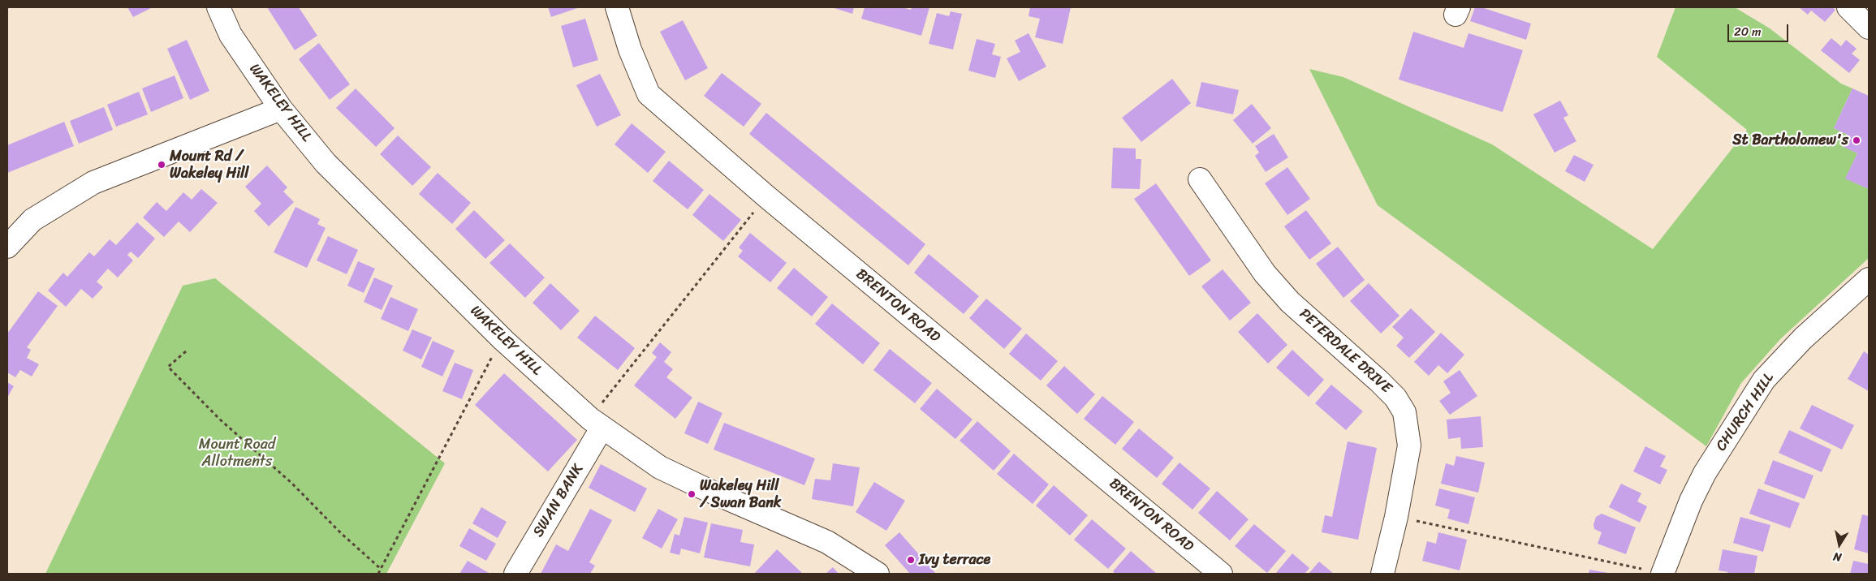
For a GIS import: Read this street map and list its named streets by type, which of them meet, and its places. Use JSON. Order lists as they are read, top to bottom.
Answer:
{
  "streets": {
    "street": [
      "WAKELEY HILL",
      "BRENTON ROAD",
      "PETERDALE DRIVE",
      "CHURCH HILL",
      "SWAN BANK"
    ]
  },
  "crossings": [
    ["WAKELEY HILL", "SWAN BANK"]
  ],
  "parks": ["Mount Road Allotments"],
  "places": [
    "St Bartholomew's",
    "Mount Rd / Wakeley Hill",
    "Wakeley Hill / Swan Bank",
    "Ivy terrace"
  ],
  "scale_bar": "20 m",
  "north": "bottom"
}
